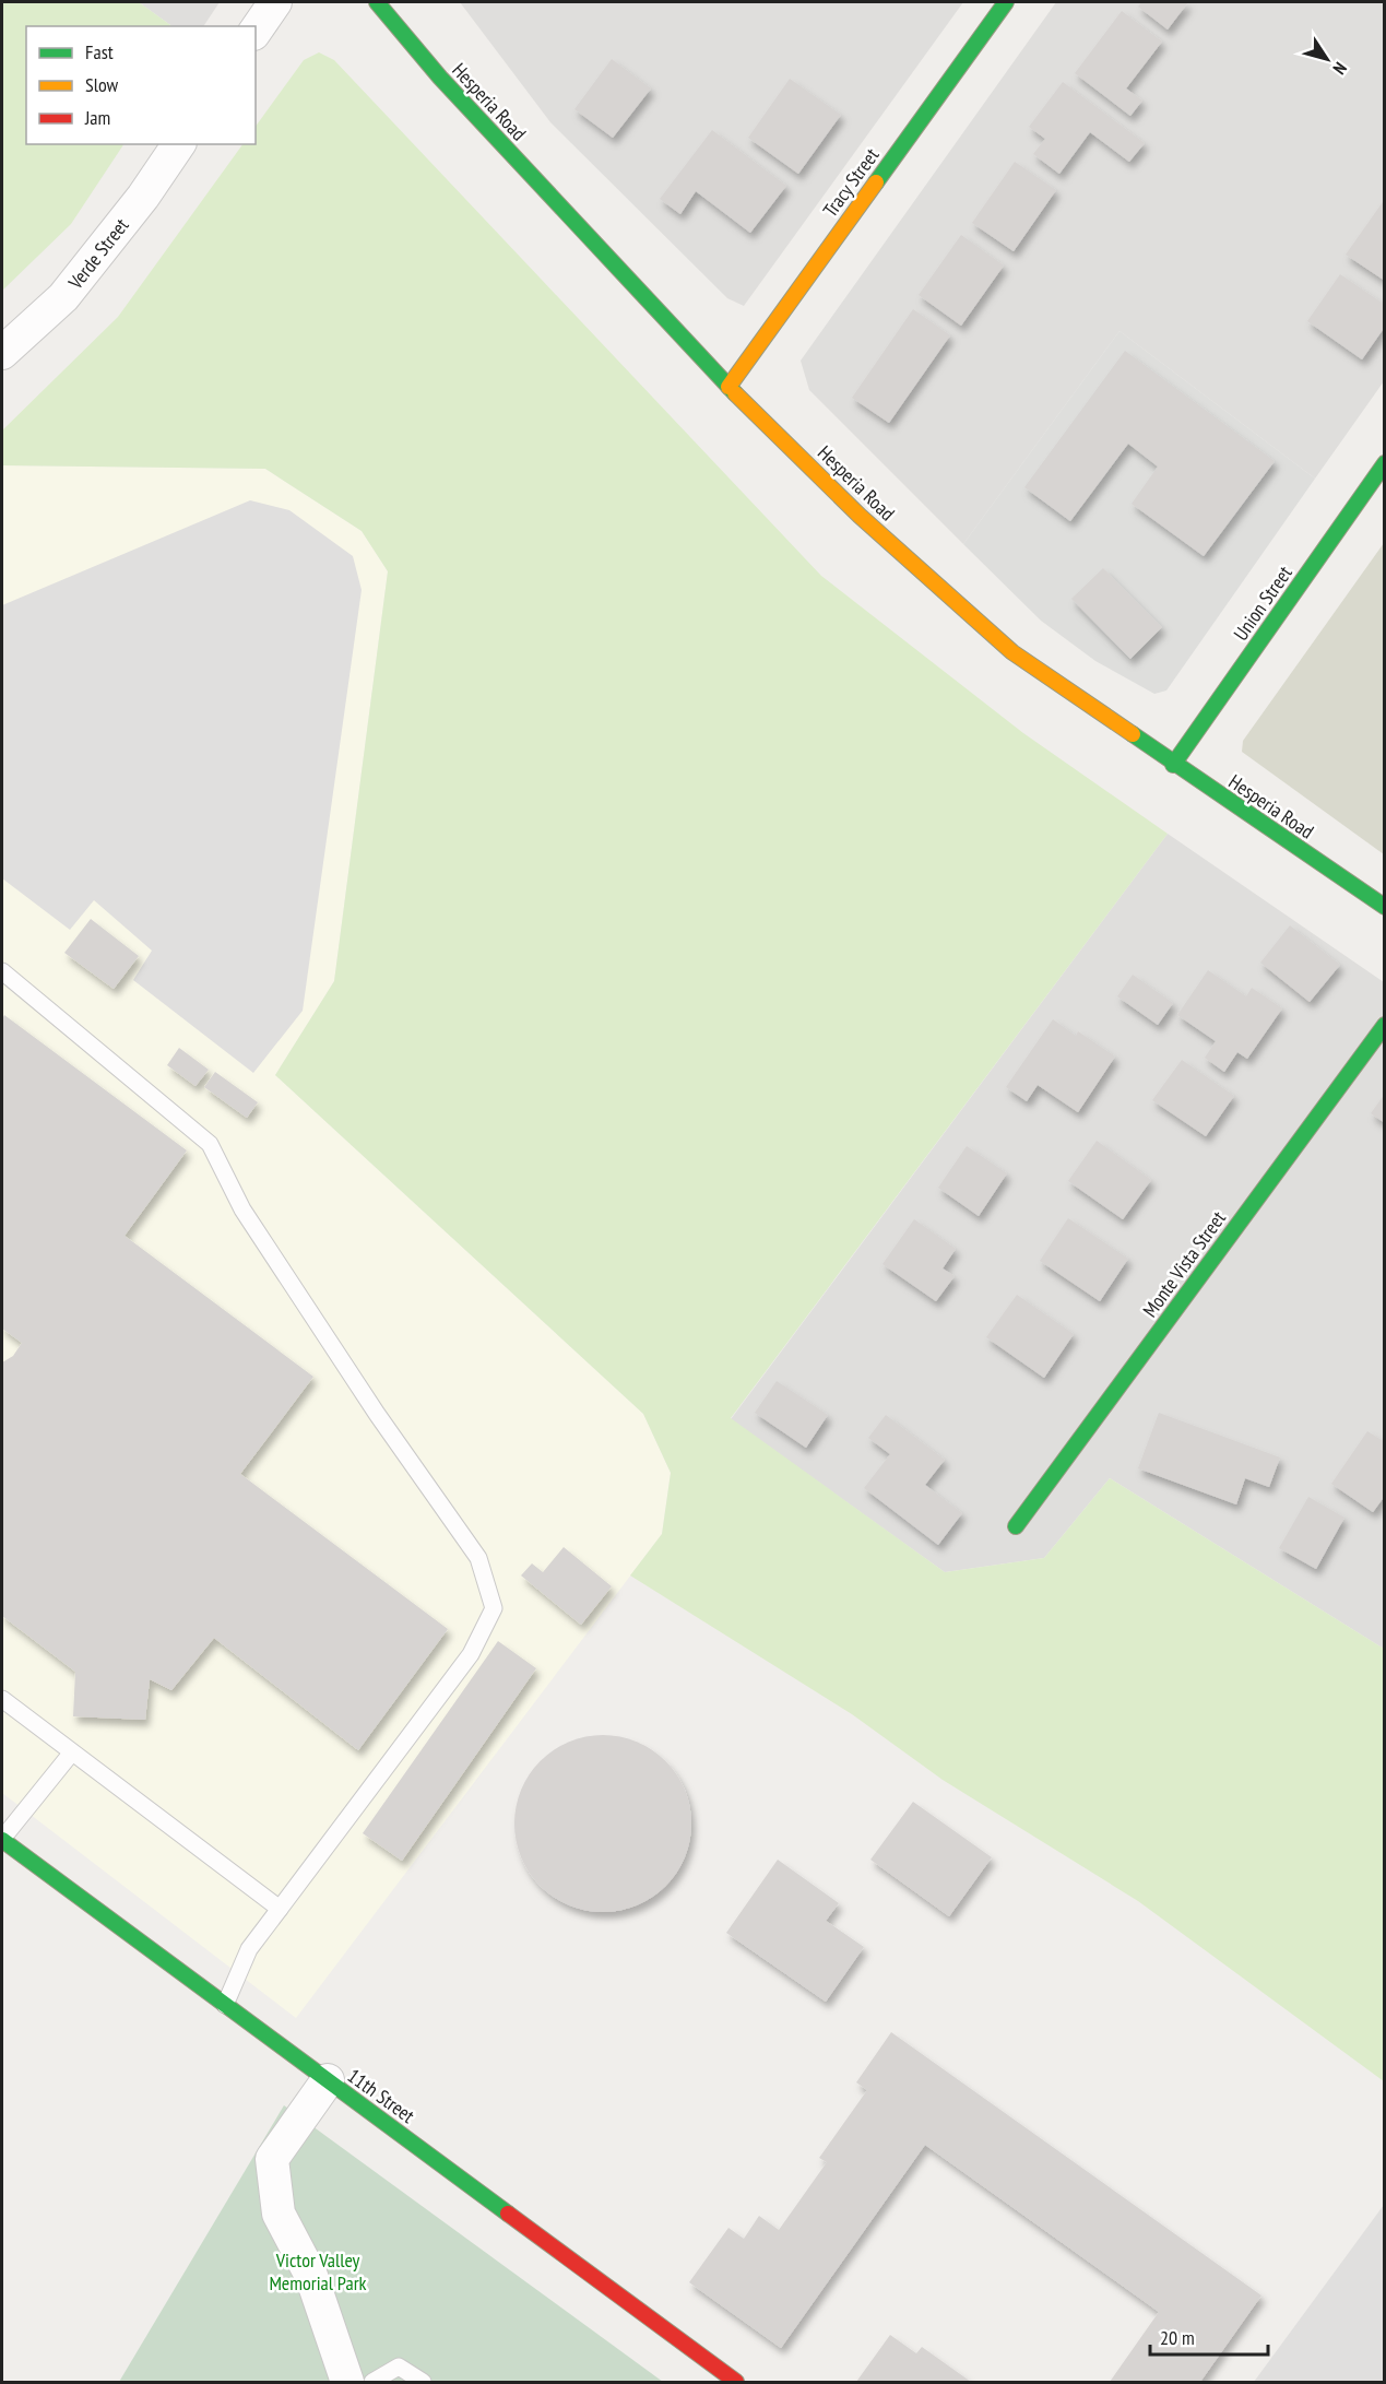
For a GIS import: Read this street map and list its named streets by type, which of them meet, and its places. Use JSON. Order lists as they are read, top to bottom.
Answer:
{
  "streets": {
    "street": [
      "Hesperia Road",
      "Tracy Street",
      "Verde Street",
      "Union Street",
      "Monte Vista Street",
      "11th Street"
    ]
  },
  "crossings": [
    ["Hesperia Road", "Tracy Street"],
    ["Hesperia Road", "Union Street"]
  ],
  "parks": ["Victor Valley Memorial Park"],
  "legend": ["Fast", "Slow", "Jam"],
  "scale_bar": "20 m",
  "north": "bottom right"
}
